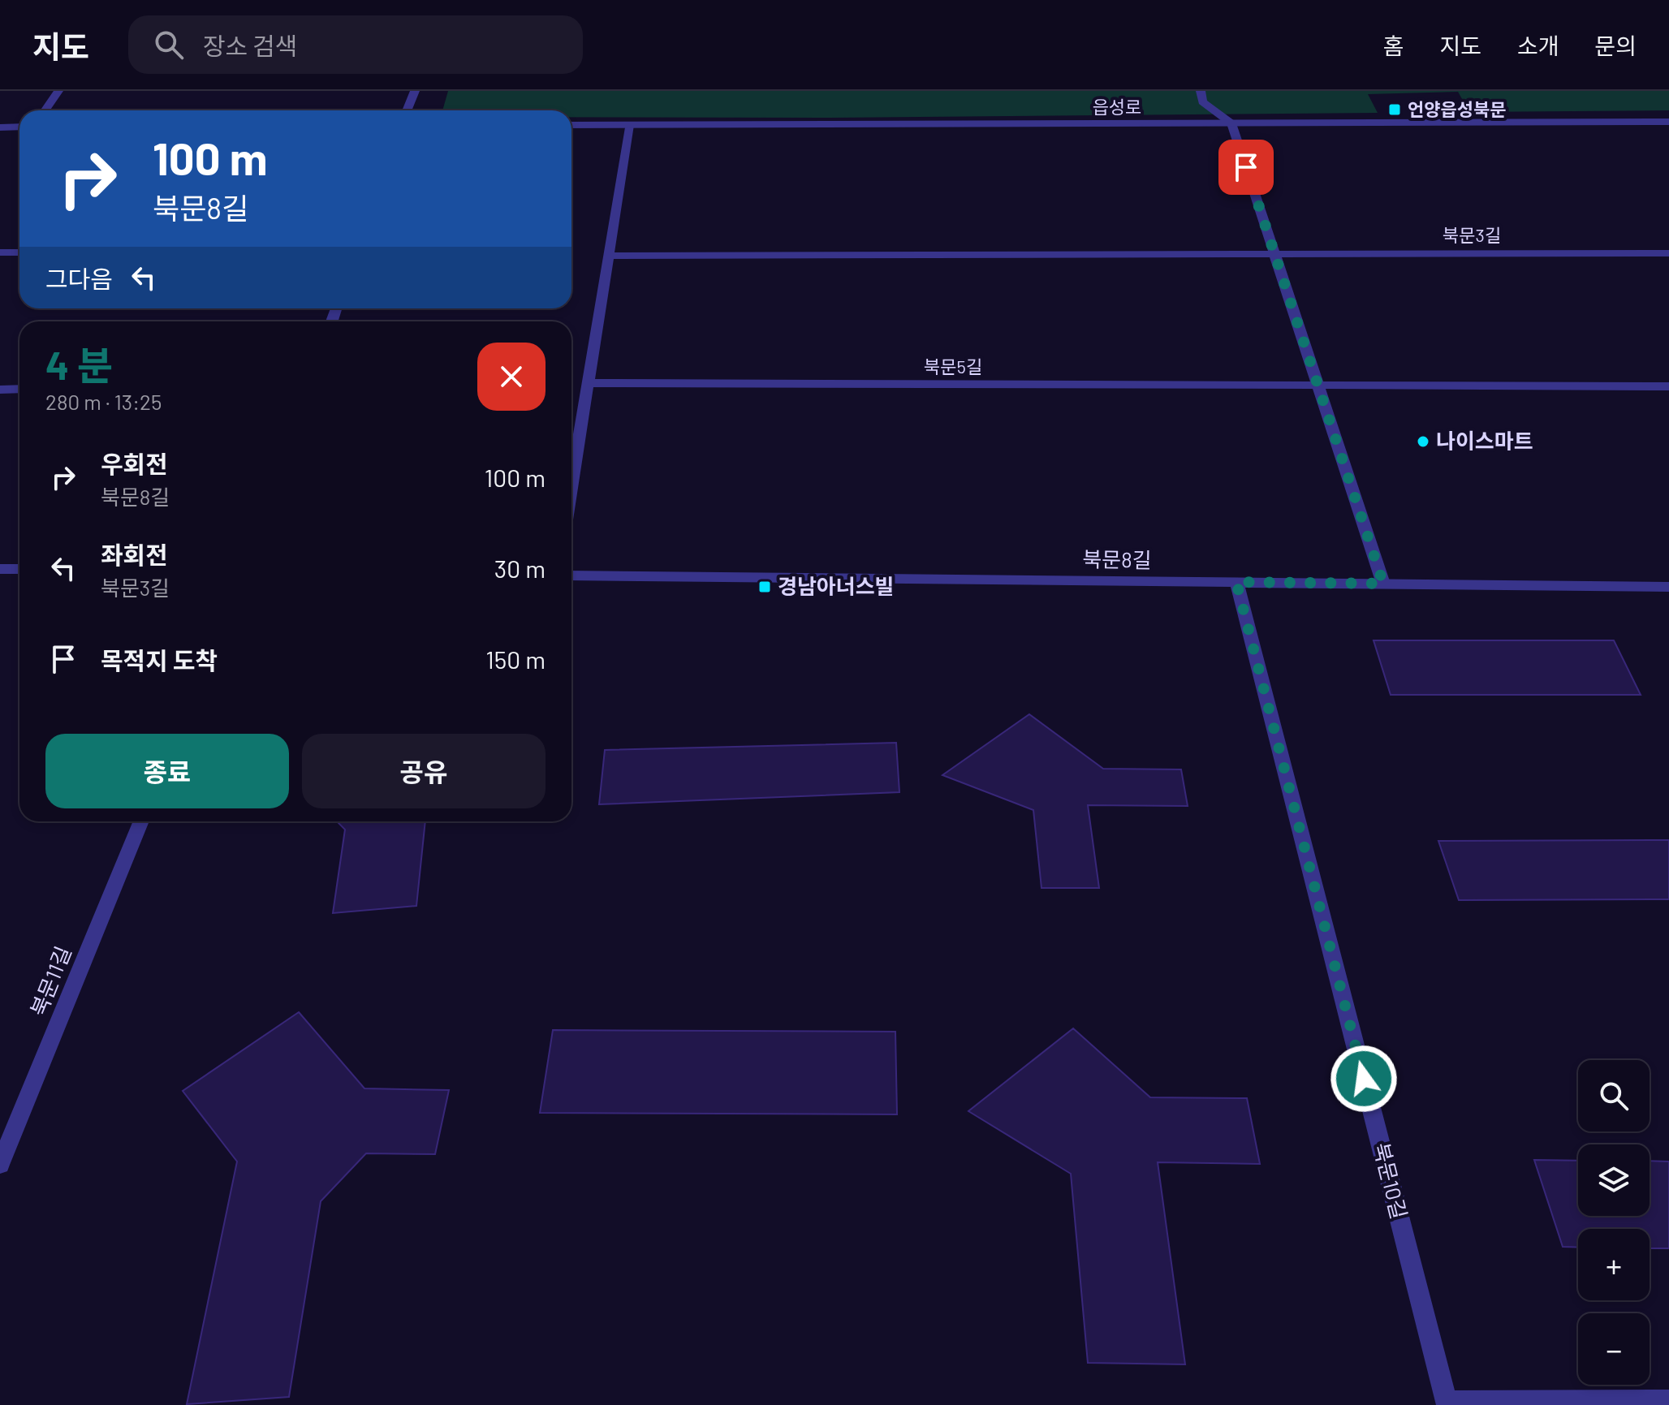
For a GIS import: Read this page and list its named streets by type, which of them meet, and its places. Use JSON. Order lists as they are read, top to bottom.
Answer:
{
  "streets": {
    "street": [
      "읍성로",
      "북문3길",
      "북문5길",
      "북문8길",
      "북문11길",
      "북문10길"
    ]
  },
  "crossings": [
    ["북문8길", "북문10길"]
  ],
  "places": {
    "transit": ["언양읍성북문", "경남아너스빌"],
    "other": ["나이스마트"]
  },
  "page": {
    "header": "지도",
    "search": "장소 검색",
    "nav": [
      "홈",
      "지도",
      "소개",
      "문의"
    ],
    "turn": ["100 m", "북문8길"],
    "then": "그다음",
    "heading": ["4 분", "280 m · 13:25"],
    "list": [
      {
        "name": "우회전",
        "note": "북문8길",
        "value": "100 m"
      },
      {
        "name": "좌회전",
        "note": "북문3길",
        "value": "30 m"
      },
      {
        "name": "목적지 도착",
        "value": "150 m"
      }
    ],
    "buttons": ["종료", "공유"],
    "map_buttons": ["+", "−"]
  }
}
